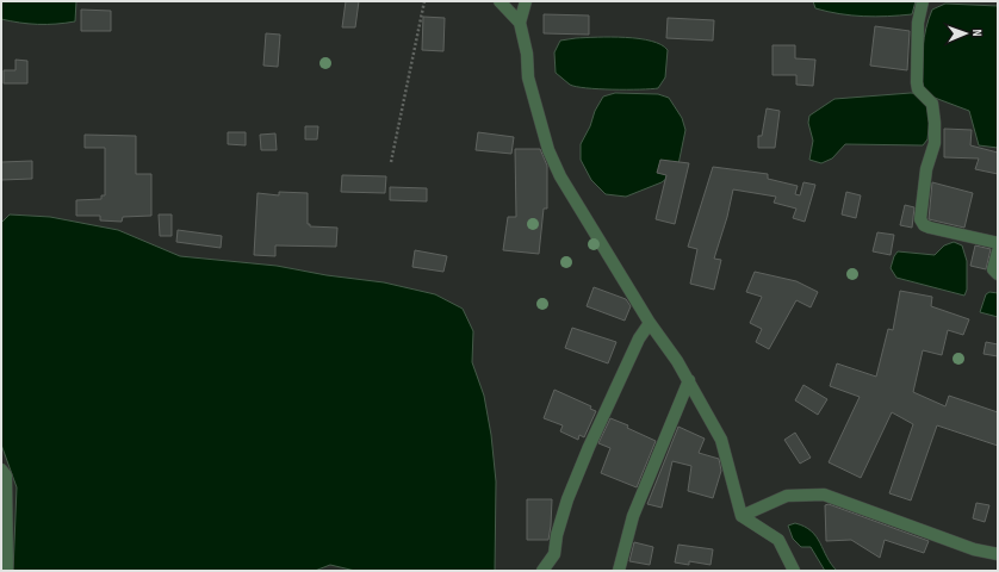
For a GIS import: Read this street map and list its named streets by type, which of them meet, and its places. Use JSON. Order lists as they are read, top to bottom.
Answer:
{
  "north": "right"
}
